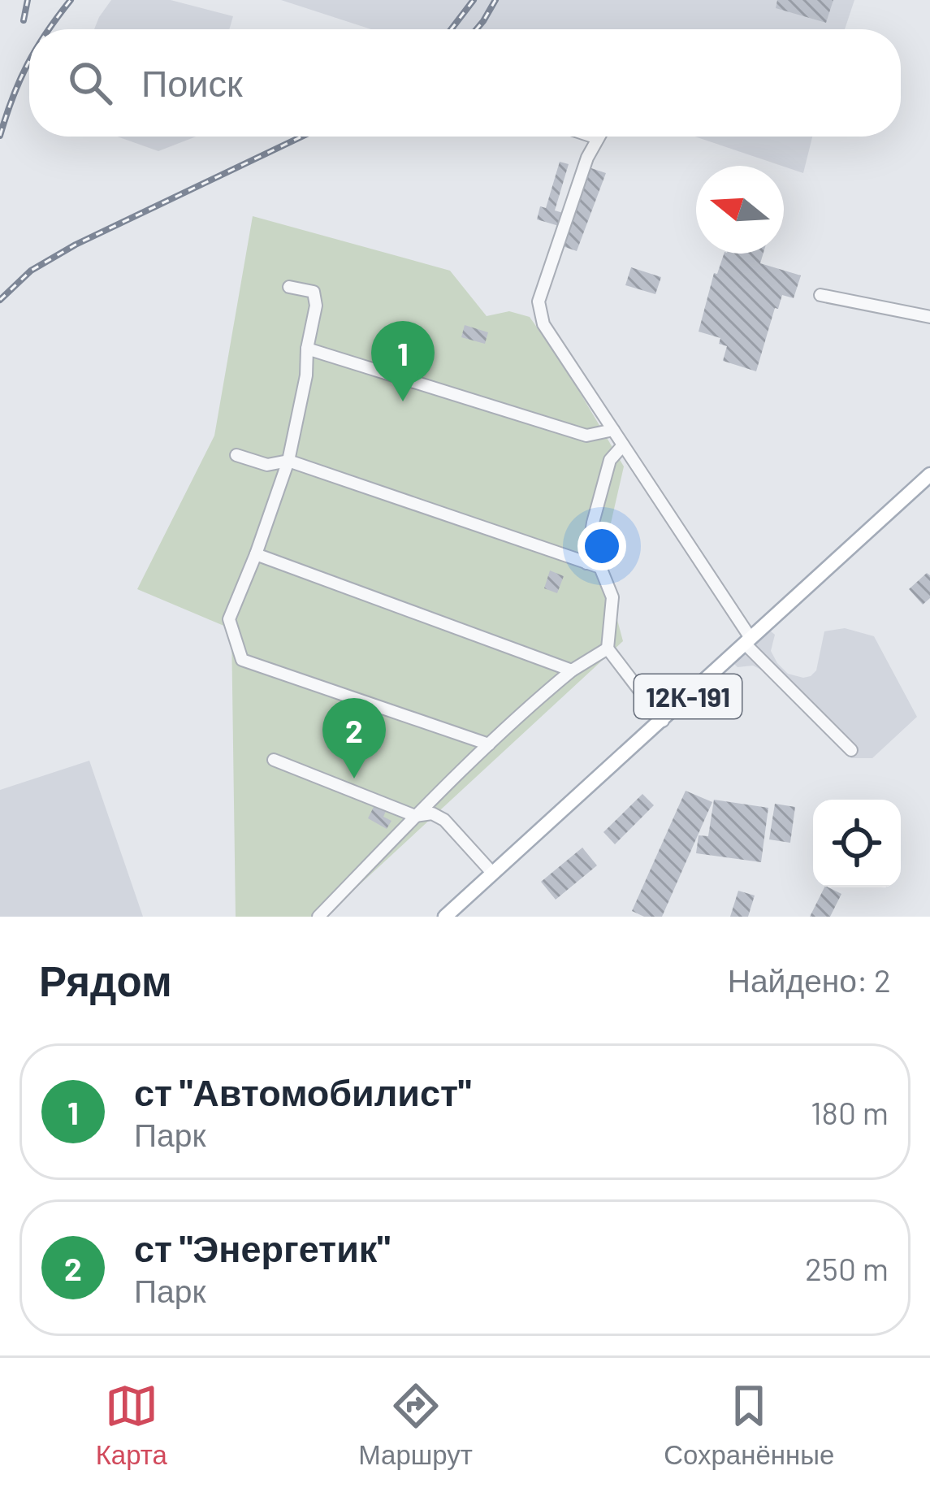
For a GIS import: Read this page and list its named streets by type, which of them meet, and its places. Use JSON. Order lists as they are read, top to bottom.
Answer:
{
  "streets": {
    "main road": ["12К-191"]
  },
  "north": "left",
  "page": {
    "search": "Поиск",
    "pins": ["1", "2"],
    "heading": ["Рядом", "Найдено: 2"],
    "list": [
      {
        "mark": "1",
        "name": "ст \"Автомобилист\"",
        "note": "Парк",
        "value": "180 m"
      },
      {
        "mark": "2",
        "name": "ст \"Энергетик\"",
        "note": "Парк",
        "value": "250 m"
      }
    ],
    "nav": ["Карта", "Маршрут", "Сохранённые"]
  }
}
